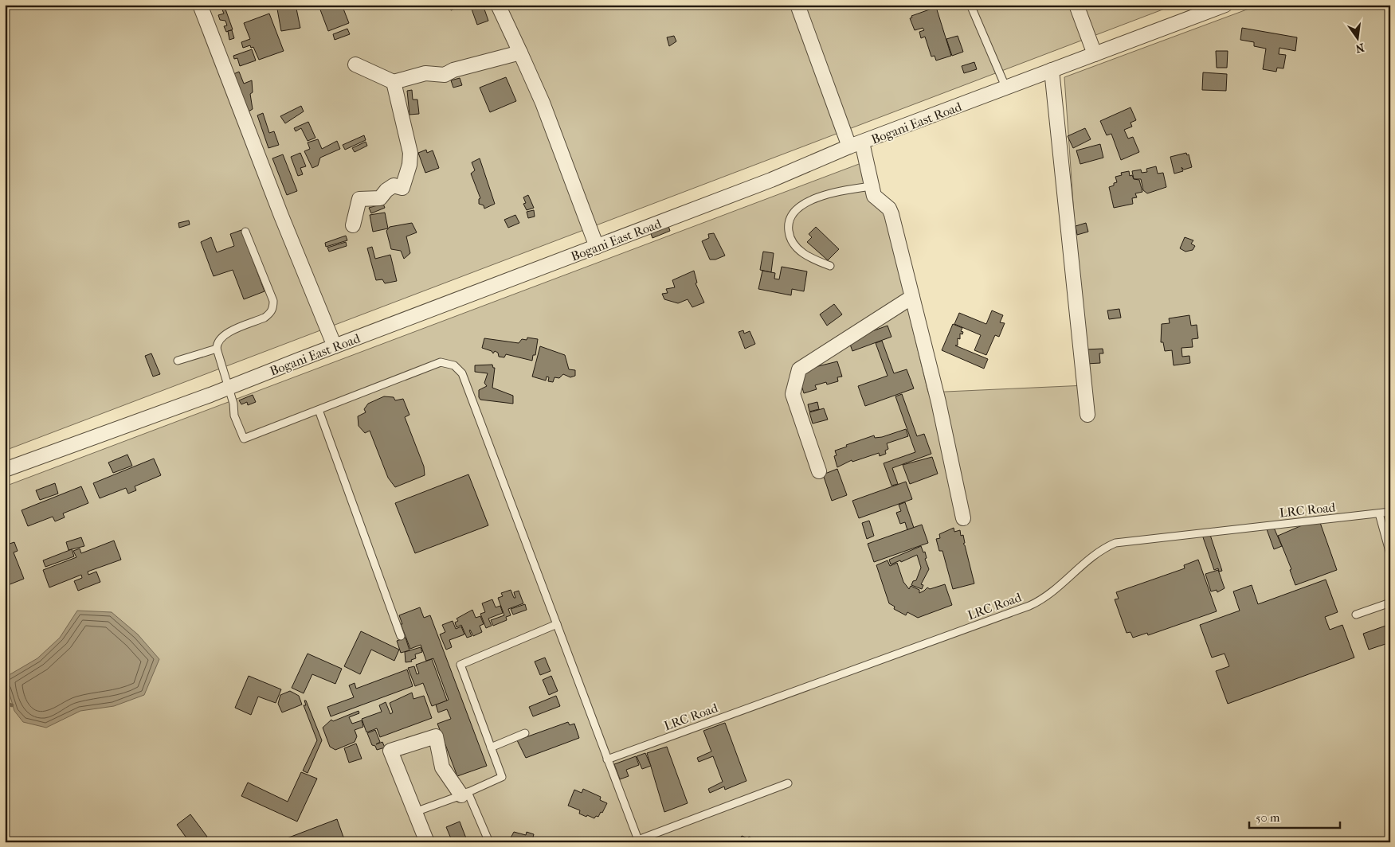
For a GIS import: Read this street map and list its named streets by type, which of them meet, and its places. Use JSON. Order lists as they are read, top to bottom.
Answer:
{
  "streets": {
    "street": ["Bogani East Road"],
    "lane": ["LRC Road"]
  },
  "scale_bar": "50 m",
  "north": "bottom"
}
